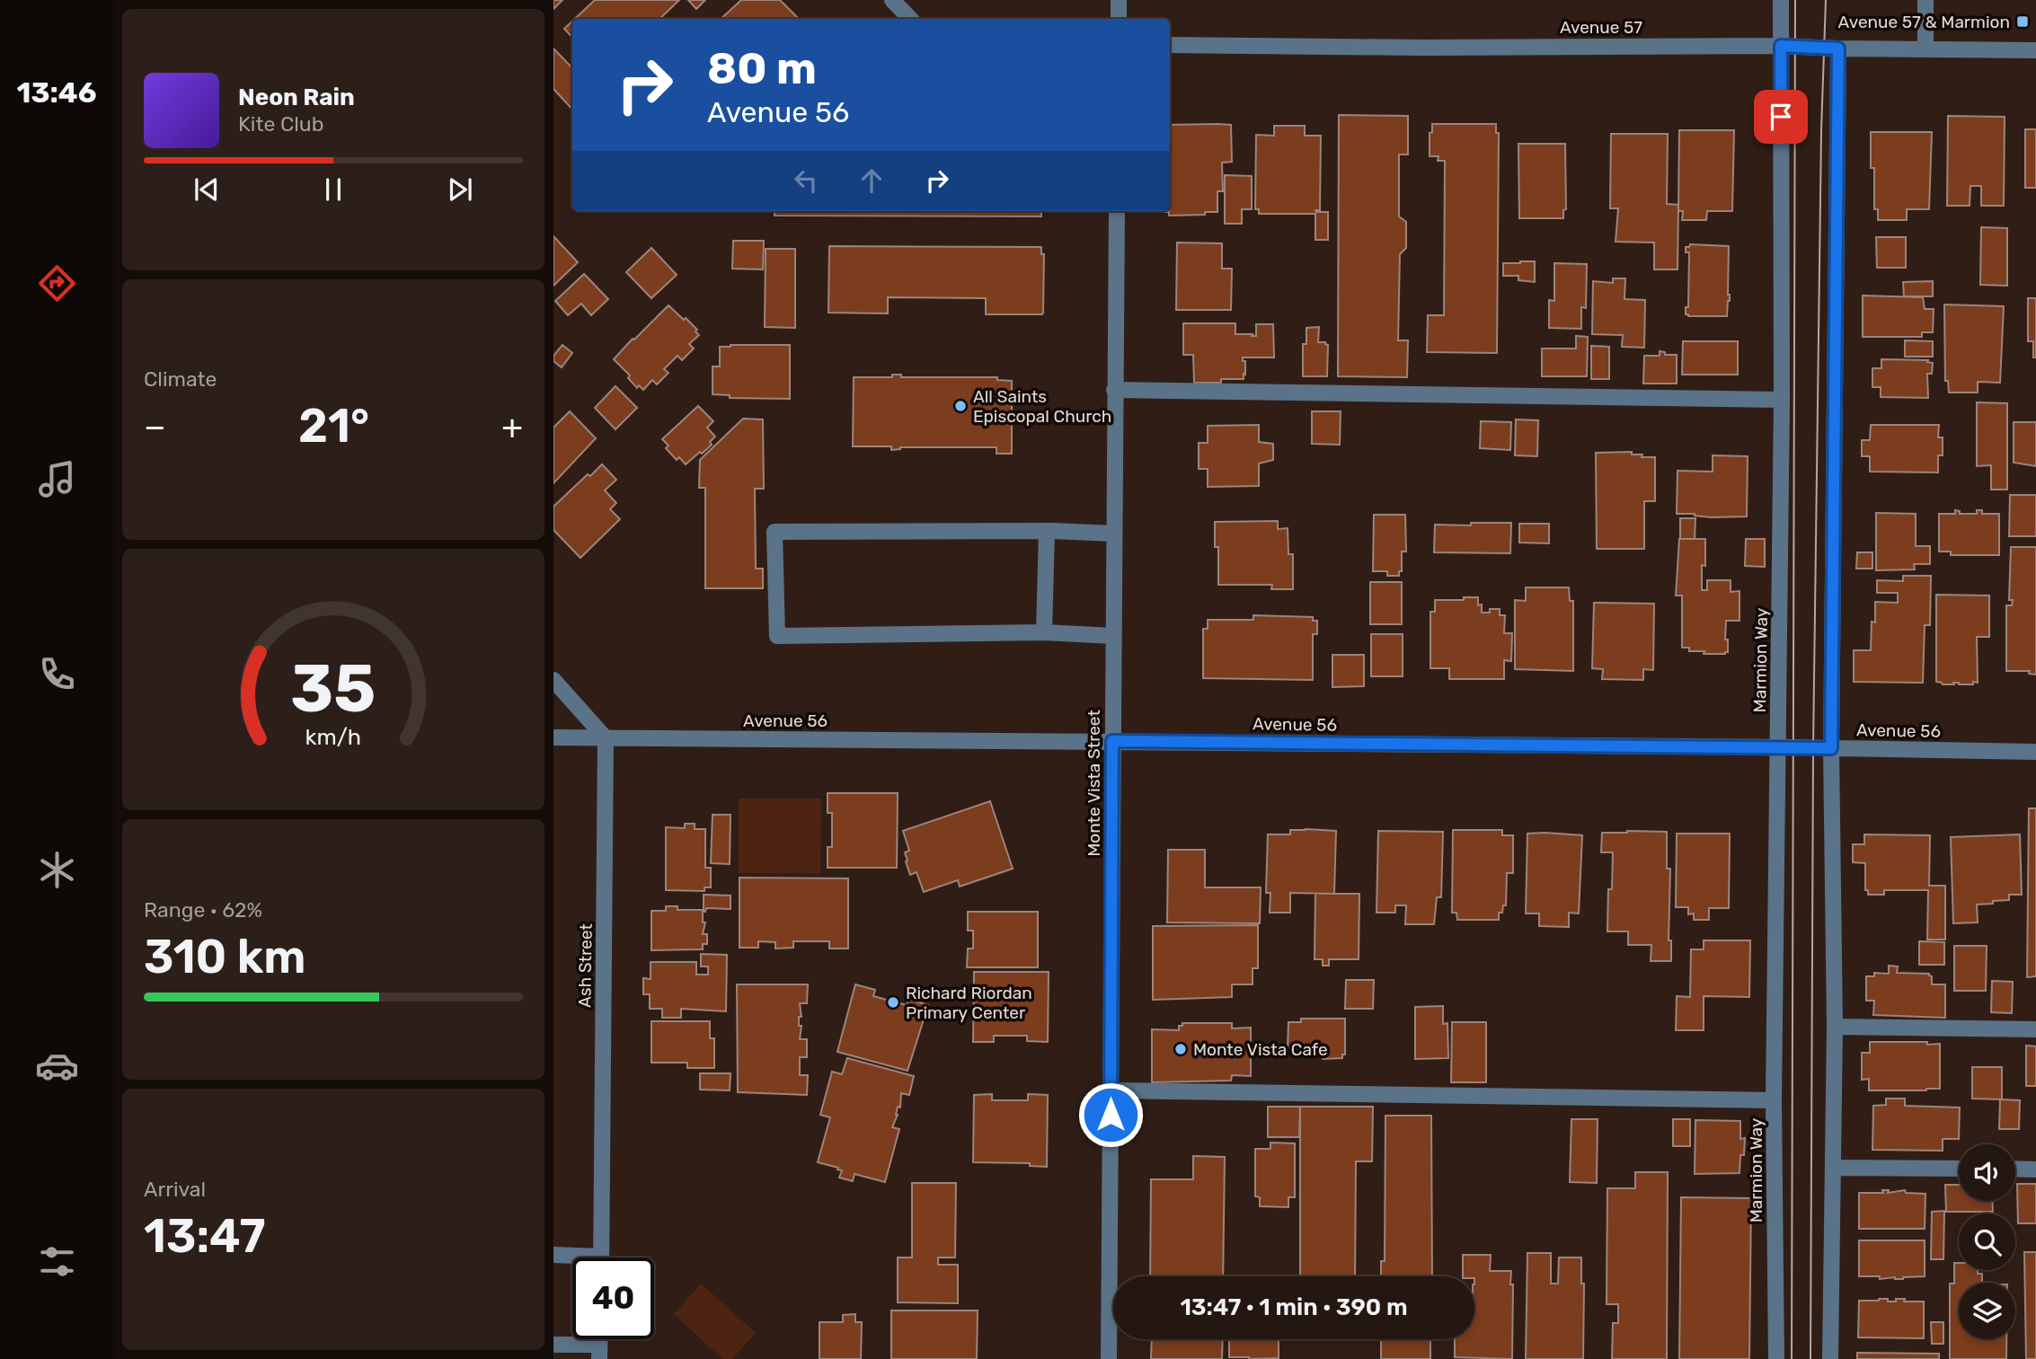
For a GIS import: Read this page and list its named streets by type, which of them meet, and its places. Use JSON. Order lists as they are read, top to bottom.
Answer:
{
  "streets": {
    "street": [
      "Avenue 57",
      "Marmion Way",
      "Avenue 56",
      "Monte Vista Street",
      "Ash Street"
    ]
  },
  "crossings": [
    ["Avenue 57", "Marmion Way"],
    ["Marmion Way", "Avenue 56"],
    ["Avenue 56", "Monte Vista Street"],
    ["Avenue 56", "Ash Street"]
  ],
  "places": {
    "transit": ["Avenue 57 & Marmion"],
    "other": ["All Saints Episcopal Church", "Richard Riordan Primary Center", "Monte Vista Cafe"]
  },
  "page": {
    "tabs": "13:46",
    "turn": ["80 m", "Avenue 56"],
    "song": ["Neon Rain", "Kite Club"],
    "tile": [
      "Climate",
      ["Range · 62%", "310 km"],
      ["Arrival", "13:47"]
    ],
    "heat": ["−", "21°", "+"],
    "limit": "40",
    "trip": "13:47 · 1 min · 390 m",
    "gauge": ["35", "km/h"]
  }
}
